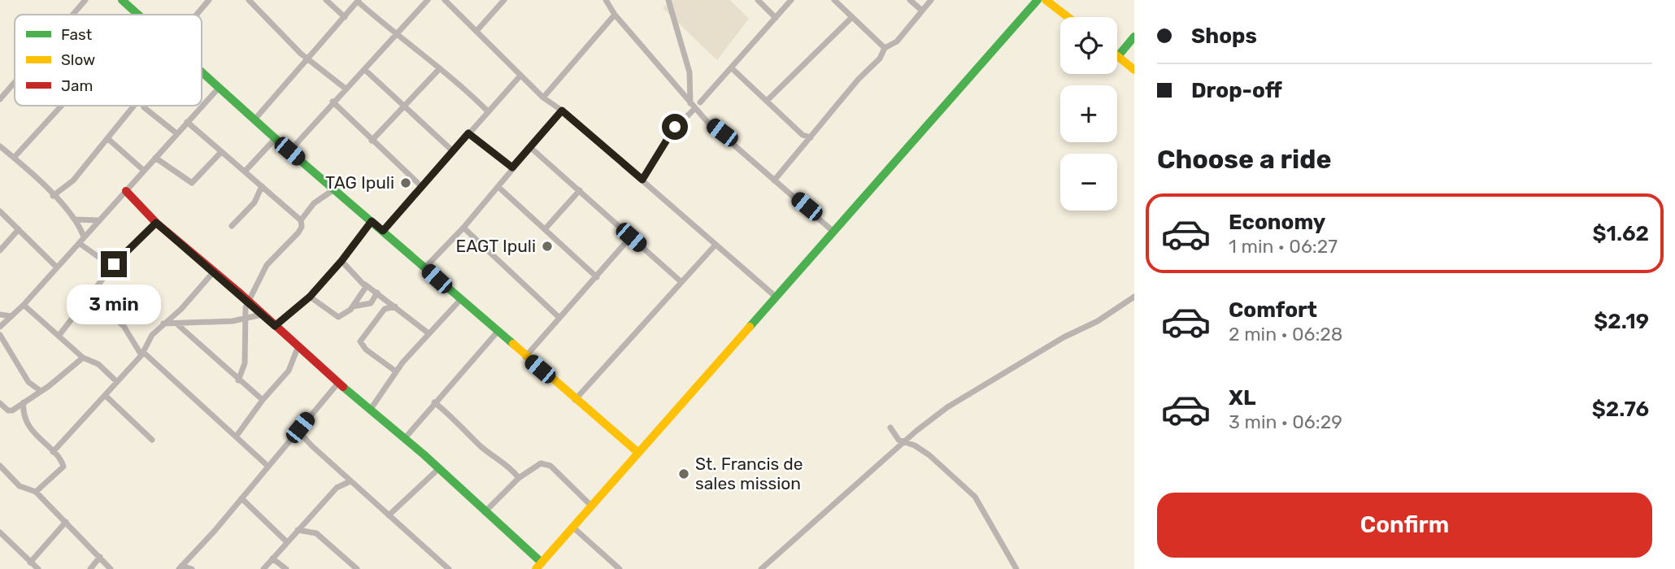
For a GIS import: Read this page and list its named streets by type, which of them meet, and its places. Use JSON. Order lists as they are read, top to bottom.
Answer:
{
  "places": ["TAG Ipuli", "EAGT Ipuli", "St. Francis de sales mission"],
  "legend": ["Fast", "Slow", "Jam"],
  "page": {
    "banner": ["Shops", "Drop-off"],
    "map_buttons": ["+", "−"],
    "heading": "Choose a ride",
    "list": [
      {
        "name": "Economy",
        "note": "1 min · 06:27",
        "value": "$1.62"
      },
      {
        "name": "Comfort",
        "note": "2 min · 06:28",
        "value": "$2.19"
      },
      {
        "name": "XL",
        "note": "3 min · 06:29",
        "value": "$2.76"
      }
    ],
    "bubble": "3 min",
    "buttons": "Confirm"
  }
}
